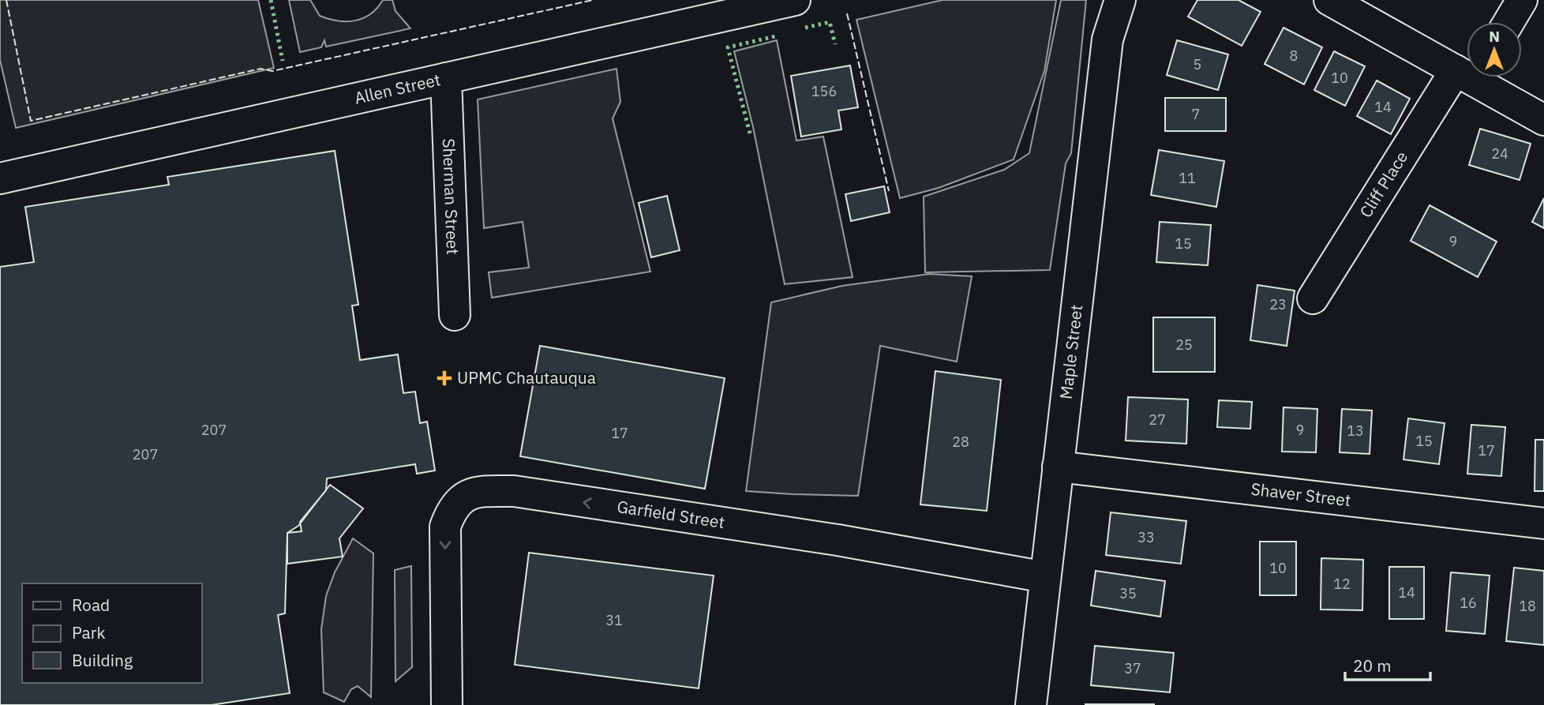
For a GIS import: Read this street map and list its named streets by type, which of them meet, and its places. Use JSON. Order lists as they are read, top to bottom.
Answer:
{
  "streets": {
    "street": [
      "Allen Street",
      "Cliff Place",
      "Sherman Street",
      "Maple Street",
      "Shaver Street",
      "Garfield Street"
    ]
  },
  "crossings": [
    ["Allen Street", "Sherman Street"],
    ["Maple Street", "Shaver Street"],
    ["Maple Street", "Garfield Street"]
  ],
  "places": {
    "health": ["UPMC Chautauqua"]
  },
  "house_numbers": [
    "8",
    "5",
    "10",
    "156",
    "14",
    "7",
    "24",
    "11",
    "9",
    "15",
    "23",
    "25",
    "27",
    "207",
    "9",
    "13",
    "17",
    "15",
    "28",
    "17",
    "207",
    "33",
    "10",
    "12",
    "14",
    "35",
    "16",
    "18",
    "31",
    "37"
  ],
  "legend": ["Road", "Park", "Building"],
  "scale_bar": "20 m",
  "north": "top"
}
